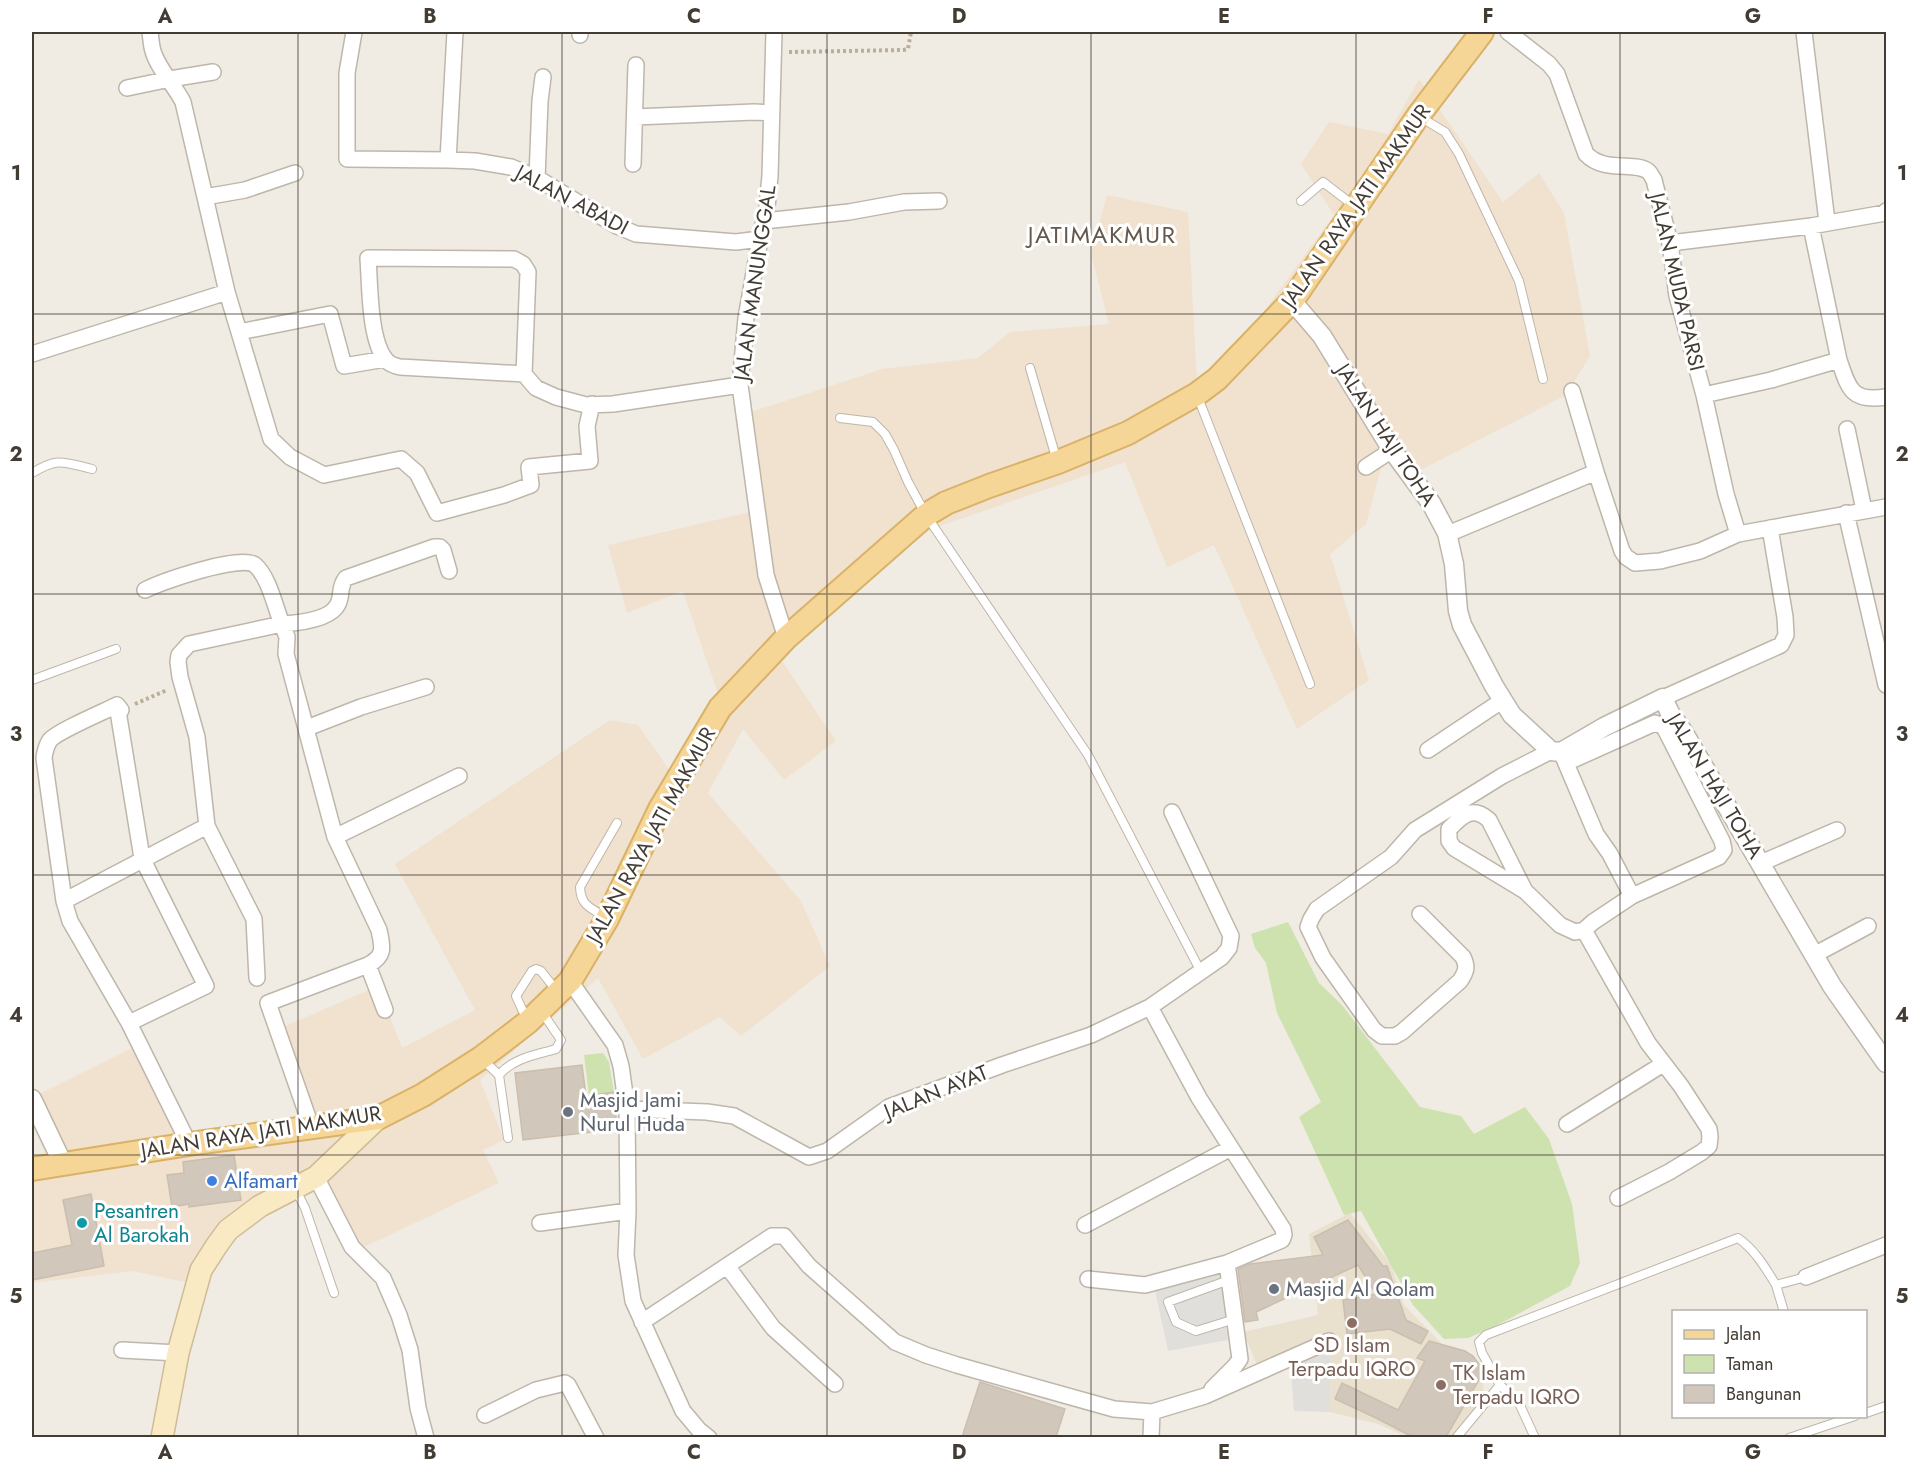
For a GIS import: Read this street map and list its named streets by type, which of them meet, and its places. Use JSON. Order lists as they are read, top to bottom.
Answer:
{
  "streets": {
    "main road": ["JALAN RAYA JATI MAKMUR"],
    "street": [
      "JALAN ABADI",
      "JALAN MUDA PARSI",
      "JALAN MANUNGGAL",
      "JALAN HAJI TOHA",
      "JALAN AYAT"
    ]
  },
  "crossings": [
    ["JALAN ABADI", "JALAN MANUNGGAL"],
    ["JALAN RAYA JATI MAKMUR", "JALAN MANUNGGAL"],
    ["JALAN RAYA JATI MAKMUR", "JALAN HAJI TOHA"]
  ],
  "districts": ["JATIMAKMUR"],
  "places": [
    "Masjid Jami Nurul Huda",
    "Alfamart",
    "Pesantren Al Barokah",
    "Masjid Al Qolam",
    "SD Islam Terpadu IQRO",
    "TK Islam Terpadu IQRO"
  ],
  "legend": ["Jalan", "Taman", "Bangunan"],
  "grid": {
    "columns": [
      "A",
      "B",
      "C",
      "D",
      "E",
      "F",
      "G"
    ],
    "rows": [
      "1",
      "2",
      "3",
      "4",
      "5"
    ]
  }
}
